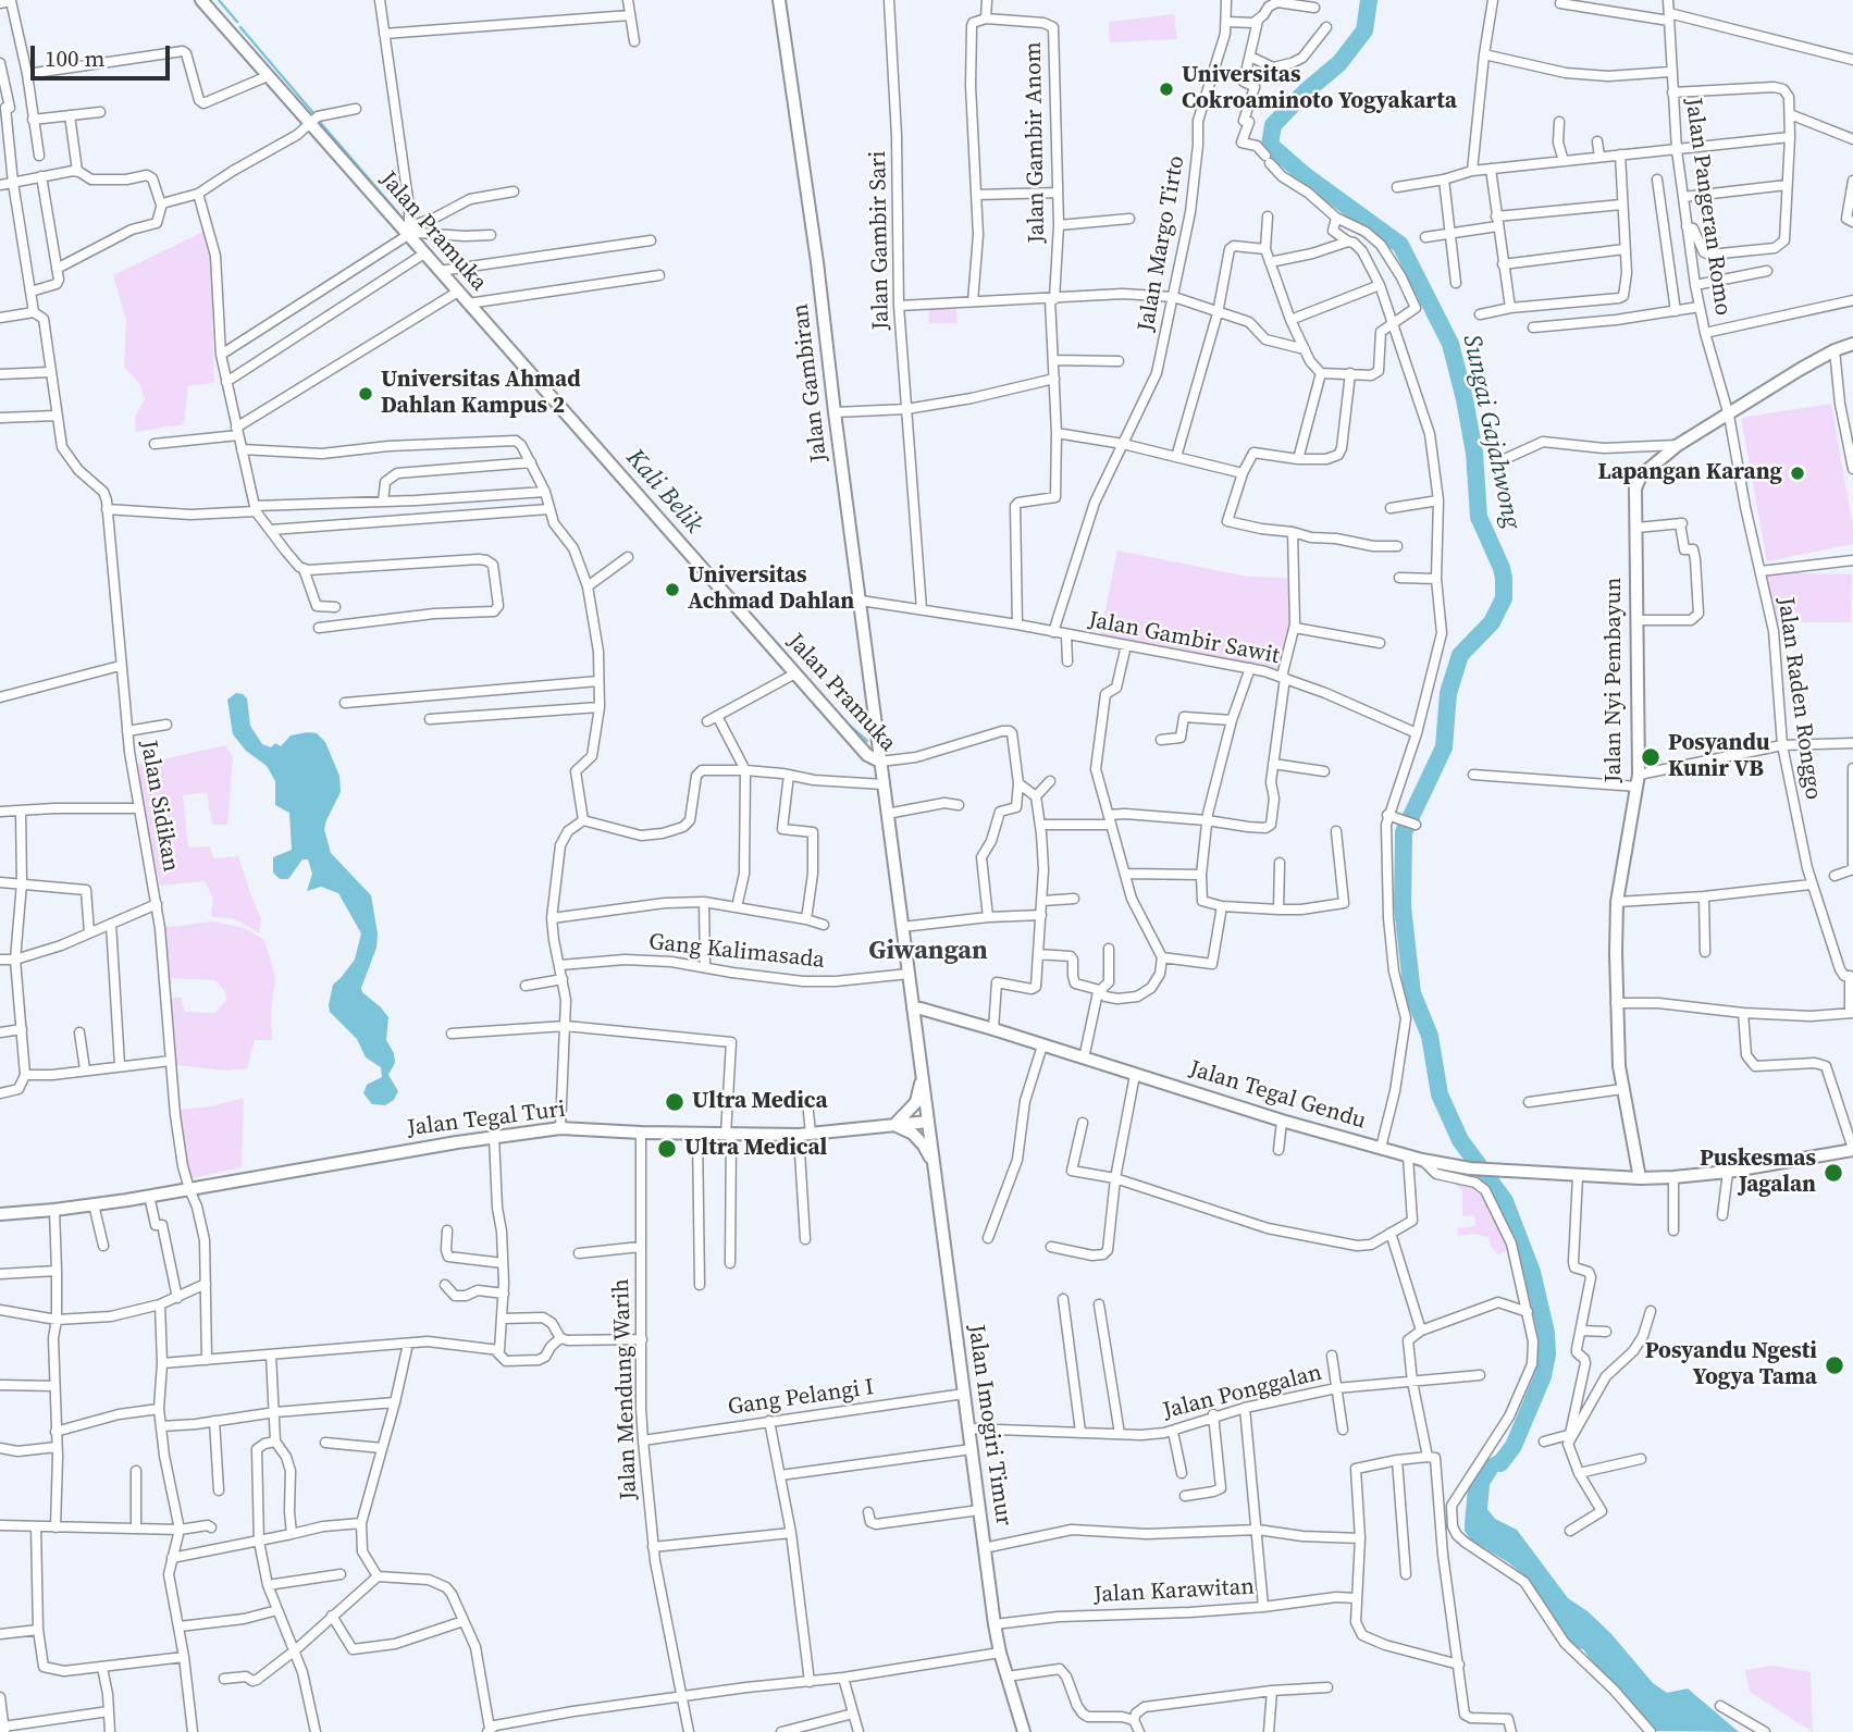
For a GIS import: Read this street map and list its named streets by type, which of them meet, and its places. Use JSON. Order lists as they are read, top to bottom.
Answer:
{
  "streets": {
    "main road": [
      "Jalan Pramuka",
      "Jalan Gambiran",
      "Jalan Nyi Pembayun",
      "Jalan Tegal Gendu",
      "Jalan Tegal Turi",
      "Jalan Imogiri Timur"
    ],
    "street": [
      "Jalan Gambir Anom",
      "Jalan Pangeran Romo",
      "Jalan Gambir Sari",
      "Jalan Margo Tirto",
      "Jalan Gambir Sawit",
      "Jalan Raden Ronggo",
      "Jalan Sidikan",
      "Gang Kalimasada",
      "Jalan Mendung Warih",
      "Jalan Ponggalan",
      "Gang Pelangi I",
      "Jalan Karawitan"
    ]
  },
  "crossings": [
    ["Jalan Gambir Anom", "Jalan Gambir Sawit"],
    ["Jalan Pangeran Romo", "Jalan Nyi Pembayun"],
    ["Jalan Pangeran Romo", "Jalan Raden Ronggo"],
    ["Jalan Pramuka", "Jalan Gambiran"],
    ["Jalan Pramuka", "Gang Kalimasada"],
    ["Jalan Pramuka", "Jalan Tegal Gendu"],
    ["Jalan Pramuka", "Jalan Tegal Turi"],
    ["Jalan Pramuka", "Jalan Imogiri Timur"],
    ["Jalan Gambir Sari", "Jalan Gambir Sawit"],
    ["Jalan Margo Tirto", "Jalan Gambir Sawit"],
    ["Jalan Gambiran", "Jalan Gambir Sawit"],
    ["Jalan Nyi Pembayun", "Jalan Raden Ronggo"],
    ["Jalan Nyi Pembayun", "Jalan Tegal Gendu"],
    ["Jalan Sidikan", "Jalan Tegal Turi"],
    ["Jalan Tegal Turi", "Jalan Mendung Warih"],
    ["Jalan Tegal Turi", "Jalan Imogiri Timur"],
    ["Jalan Mendung Warih", "Gang Pelangi I"],
    ["Jalan Ponggalan", "Jalan Imogiri Timur"],
    ["Gang Pelangi I", "Jalan Imogiri Timur"],
    ["Jalan Imogiri Timur", "Jalan Karawitan"]
  ],
  "districts": ["Giwangan"],
  "water": ["Sungai Gajahwong", "Kali Belik"],
  "places": [
    "Universitas Cokroaminoto Yogyakarta",
    "Universitas Ahmad Dahlan Kampus 2",
    "Lapangan Karang",
    "Universitas Achmad Dahlan",
    "Posyandu Kunir VB",
    "Ultra Medica",
    "Ultra Medical",
    "Puskesmas Jagalan",
    "Posyandu Ngesti Yogya Tama"
  ],
  "scale_bar": "100 m"
}
